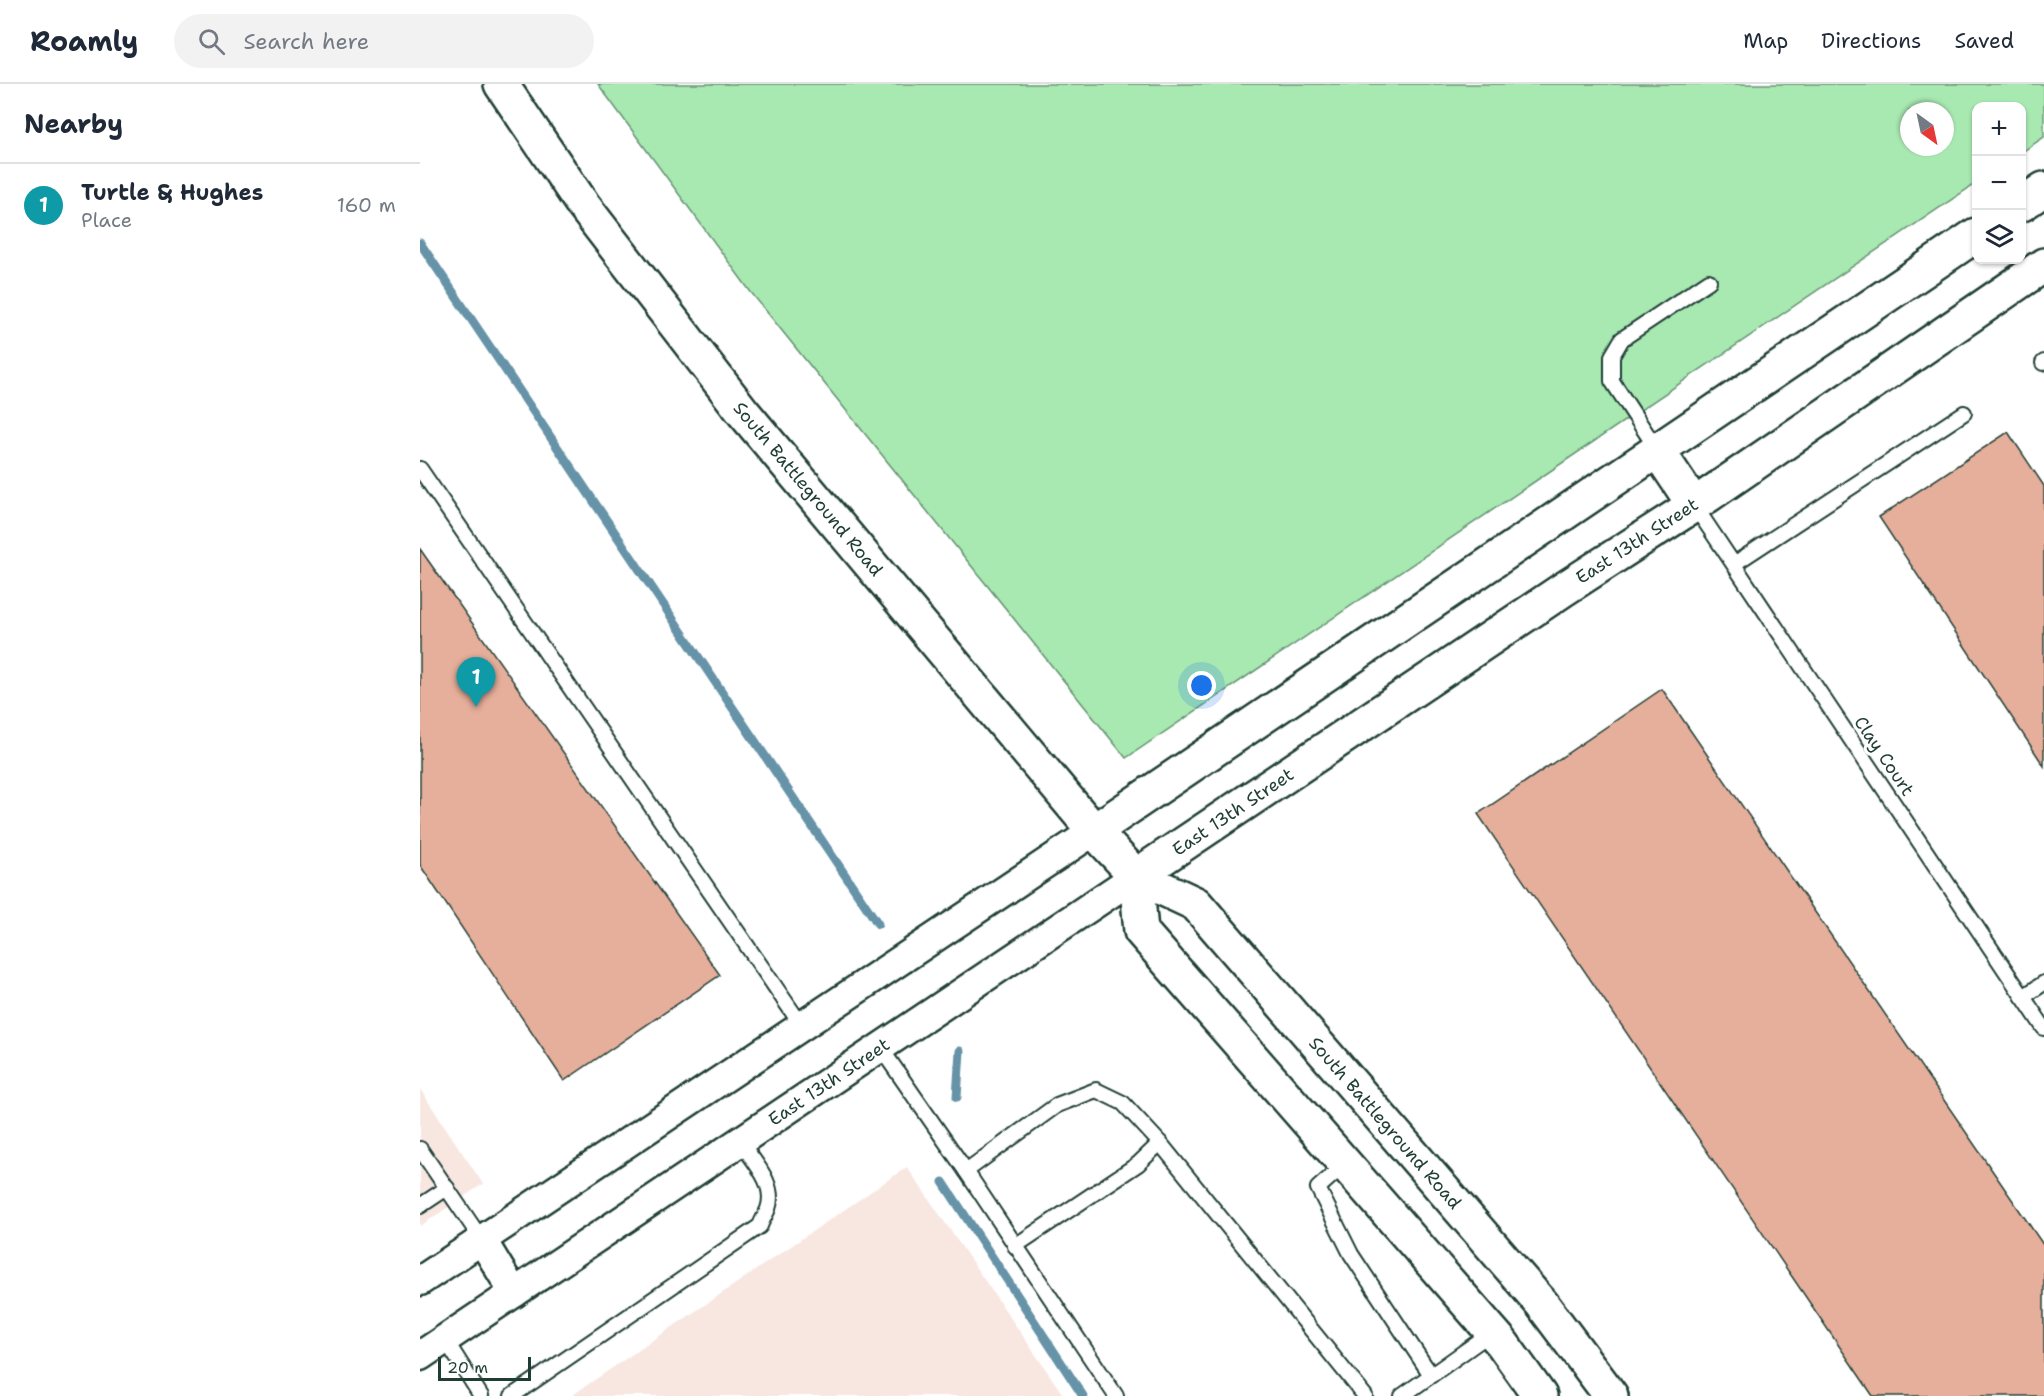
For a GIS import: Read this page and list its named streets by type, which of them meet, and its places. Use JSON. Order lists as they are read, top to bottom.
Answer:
{
  "streets": {
    "main road": ["South Battleground Road", "East 13th Street"],
    "lane": ["Clay Court"]
  },
  "crossings": [
    ["South Battleground Road", "East 13th Street"],
    ["East 13th Street", "Clay Court"]
  ],
  "scale_bar": "20 m",
  "north": "bottom right",
  "page": {
    "header": "Roamly",
    "search": "Search here",
    "nav": ["Map", "Directions", "Saved"],
    "heading": "Nearby",
    "map_buttons": ["+", "−"],
    "list": [
      {
        "mark": "1",
        "name": "Turtle & Hughes",
        "note": "Place",
        "value": "160 m"
      }
    ],
    "pins": "1",
    "scale": "20 m"
  }
}
